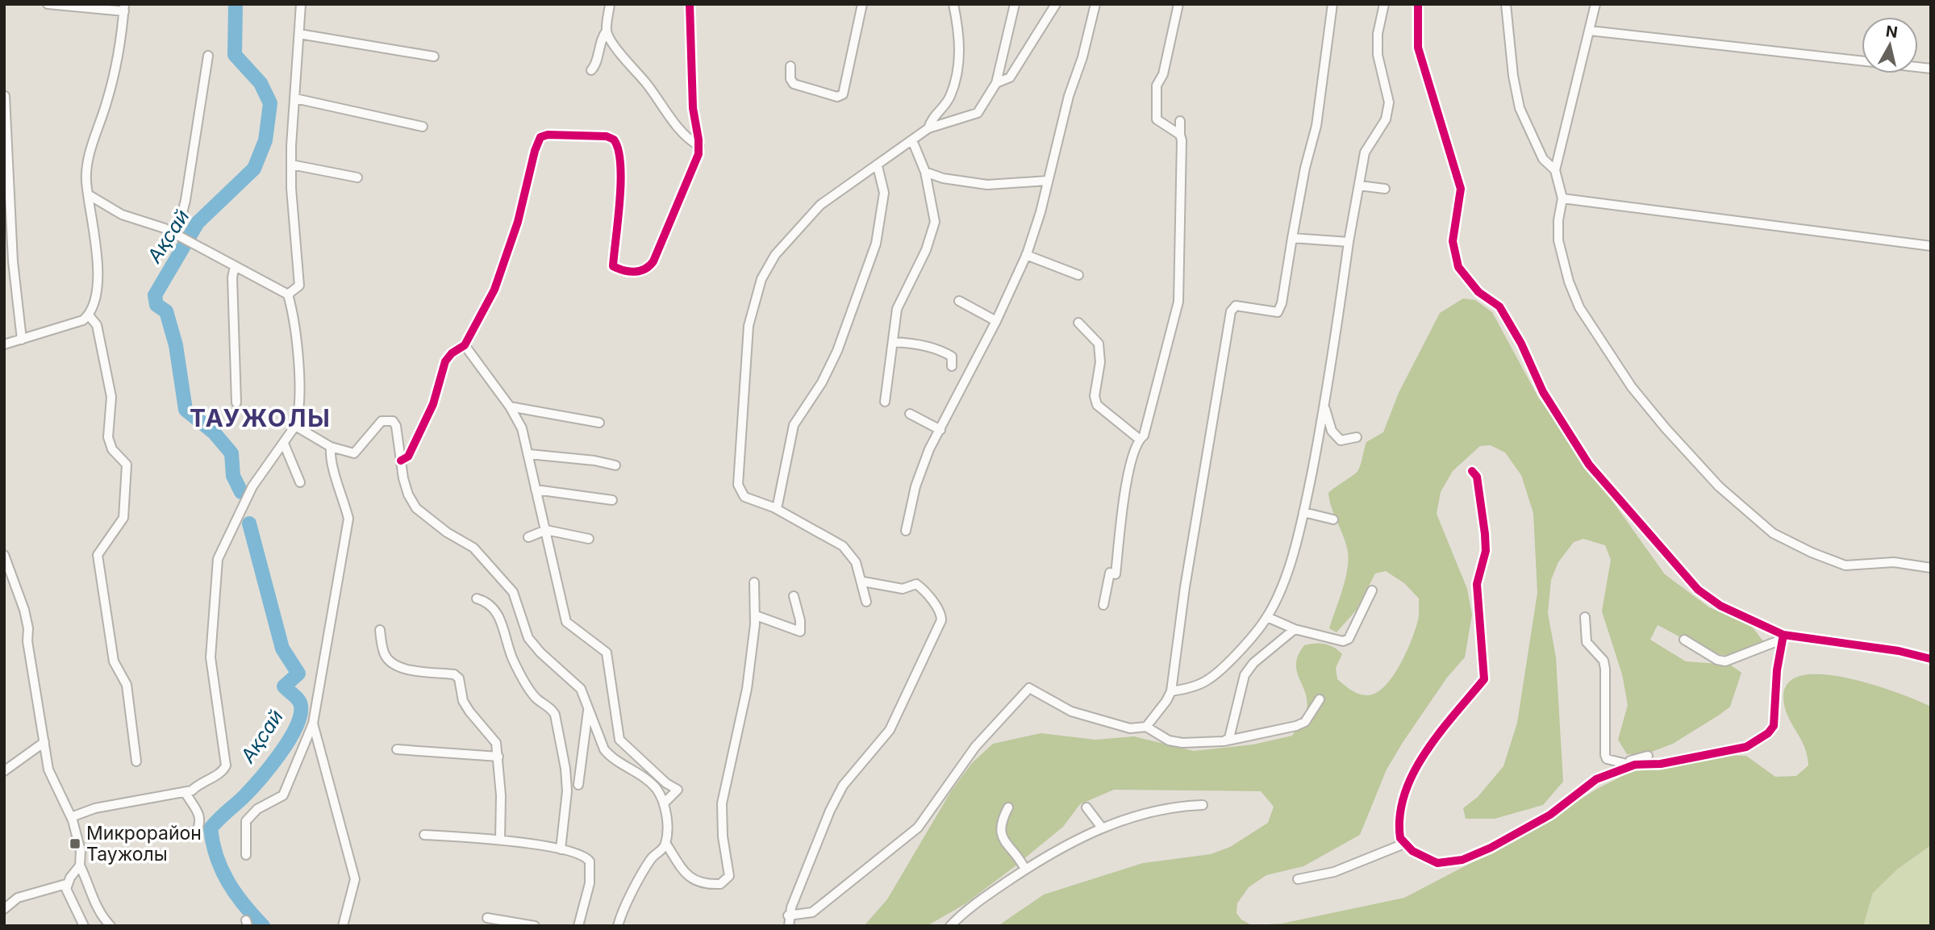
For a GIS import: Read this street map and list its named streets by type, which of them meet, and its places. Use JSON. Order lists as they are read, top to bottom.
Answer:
{
  "districts": ["ТАУЖОЛЫ"],
  "water": ["Ақсай"],
  "places": {
    "transit": ["Микрорайон Таужолы"]
  },
  "north": "top"
}
